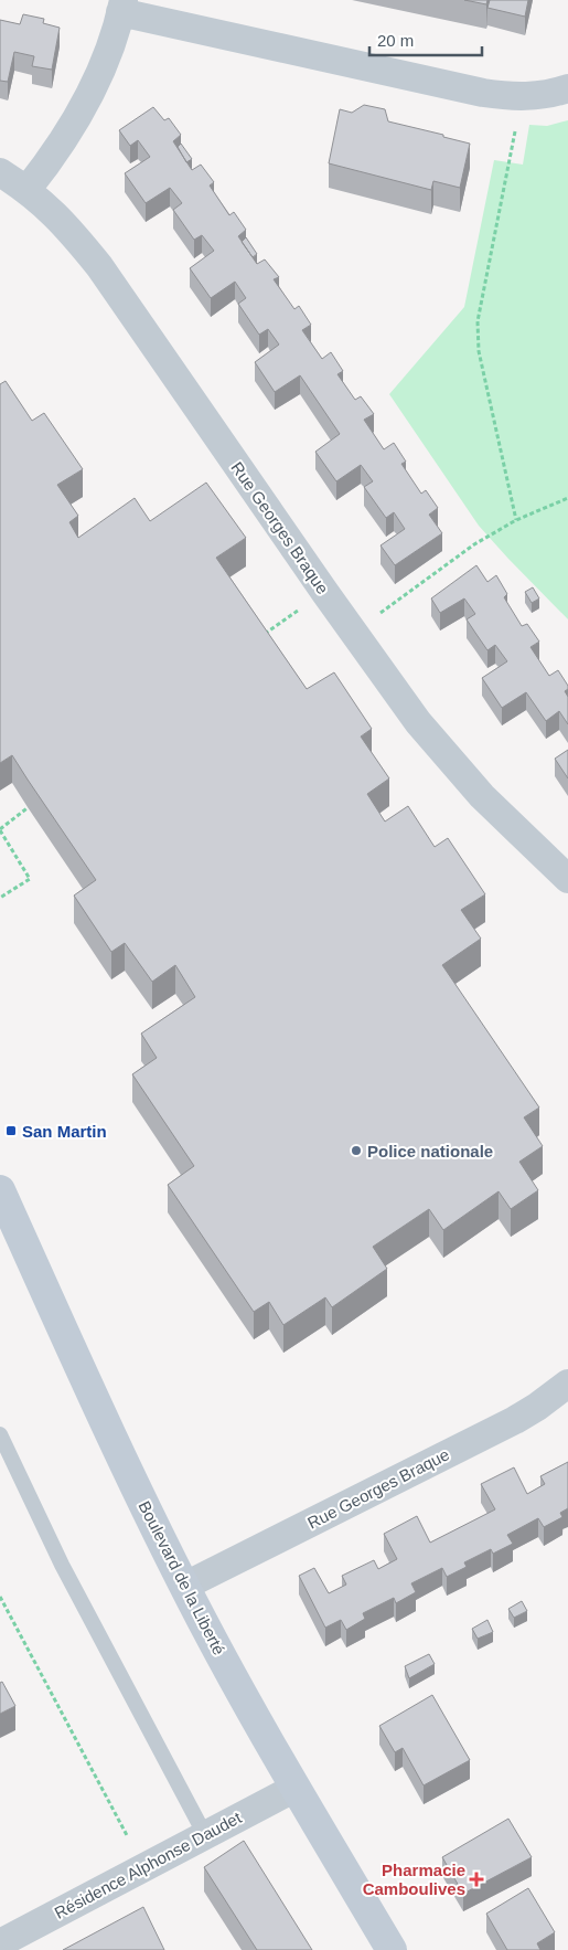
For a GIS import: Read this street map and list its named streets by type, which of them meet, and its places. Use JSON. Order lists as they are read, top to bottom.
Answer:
{
  "streets": {
    "main road": ["Boulevard de la Liberté"],
    "street": ["Rue Georges Braque", "Résidence Alphonse Daudet"]
  },
  "crossings": [
    ["Rue Georges Braque", "Boulevard de la Liberté"],
    ["Boulevard de la Liberté", "Résidence Alphonse Daudet"]
  ],
  "places": {
    "transit": ["San Martin"],
    "other": ["Police nationale"],
    "health": ["Pharmacie Camboulives"]
  },
  "scale_bar": "20 m"
}
